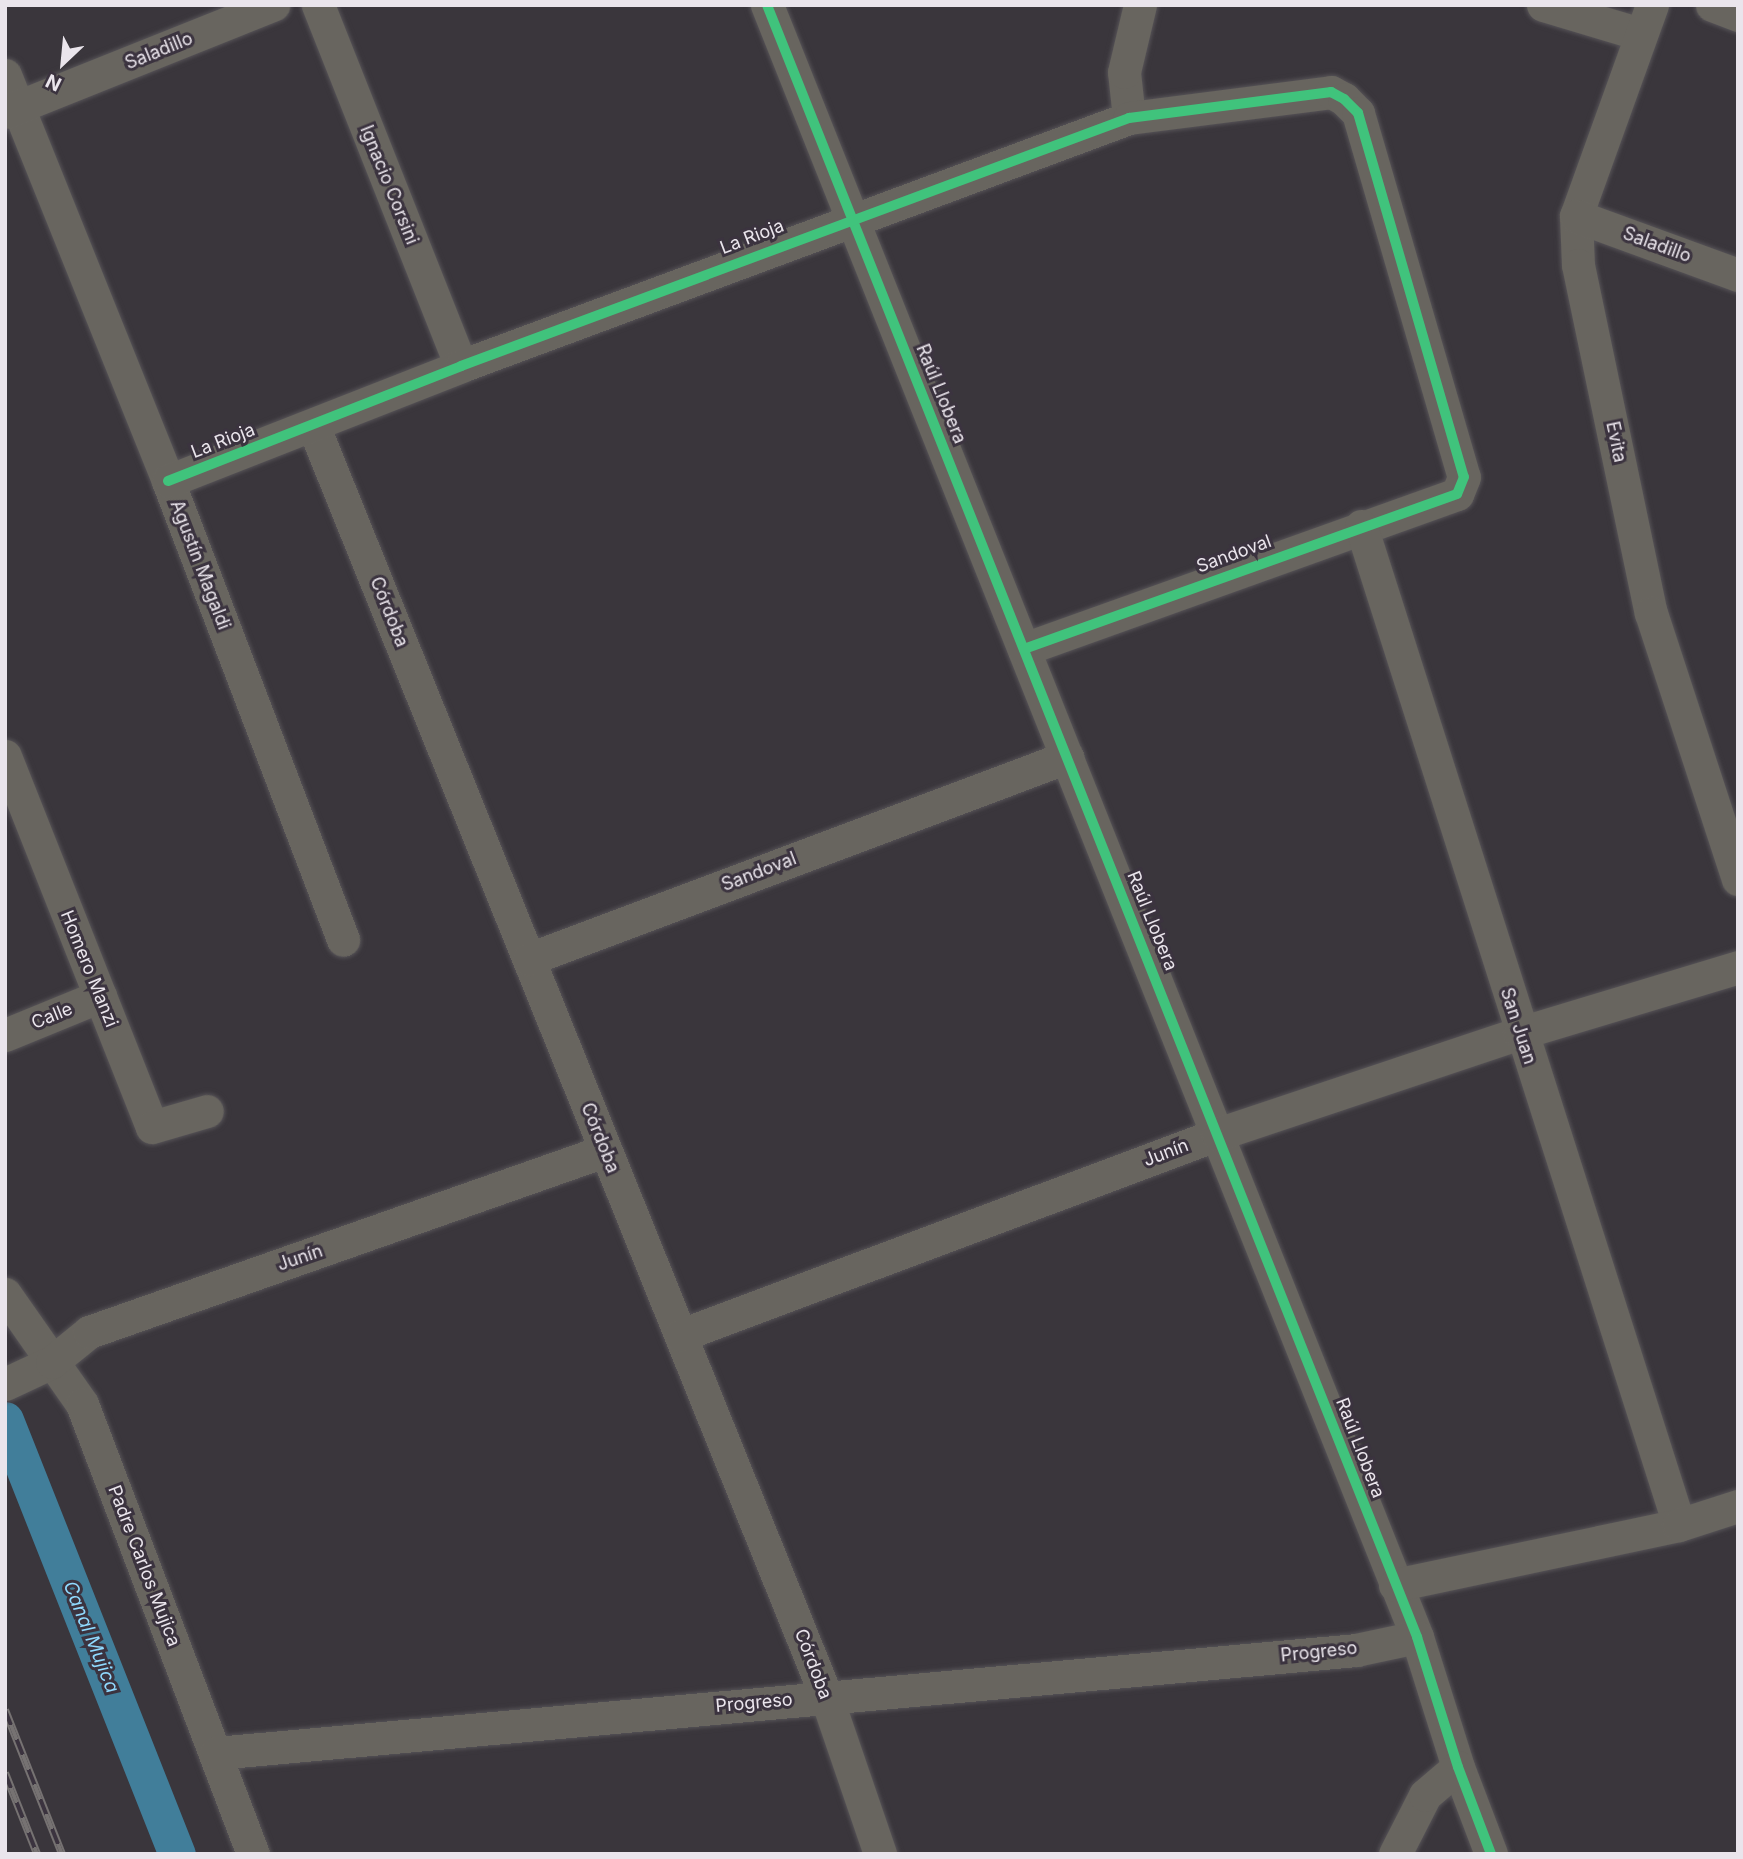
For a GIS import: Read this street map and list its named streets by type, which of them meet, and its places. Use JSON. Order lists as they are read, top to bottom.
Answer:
{
  "streets": {
    "street": [
      "Saladillo",
      "Ignacio Corsini",
      "La Rioja",
      "Raúl Llobera",
      "Evita",
      "Sandoval",
      "Agustín Magaldi",
      "Córdoba",
      "Homero Manzi",
      "Calle",
      "San Juan",
      "Junín",
      "Padre Carlos Mujica",
      "Progreso"
    ]
  },
  "crossings": [
    ["Saladillo", "Evita"],
    ["Saladillo", "Agustín Magaldi"],
    ["Ignacio Corsini", "La Rioja"],
    ["La Rioja", "Raúl Llobera"],
    ["La Rioja", "Sandoval"],
    ["La Rioja", "Agustín Magaldi"],
    ["La Rioja", "Córdoba"],
    ["Raúl Llobera", "Sandoval"],
    ["Raúl Llobera", "Junín"],
    ["Raúl Llobera", "Progreso"],
    ["Sandoval", "Córdoba"],
    ["Sandoval", "San Juan"],
    ["Córdoba", "Junín"],
    ["Córdoba", "Progreso"],
    ["Homero Manzi", "Calle"],
    ["San Juan", "Junín"],
    ["Junín", "Padre Carlos Mujica"],
    ["Padre Carlos Mujica", "Progreso"]
  ],
  "water": ["Canal Mujica"],
  "north": "bottom left"
}
